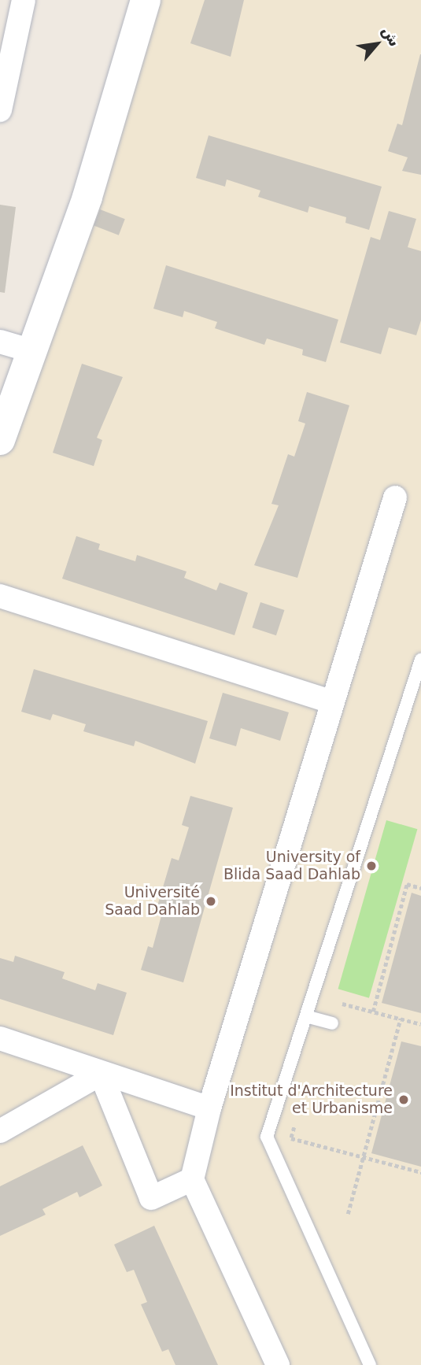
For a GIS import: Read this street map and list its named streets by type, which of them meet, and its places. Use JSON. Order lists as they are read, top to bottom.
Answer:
{
  "places": ["University of Blida Saad Dahlab", "Université Saad Dahlab", "Institut d'Architecture et Urbanisme"],
  "north": "top right"
}
